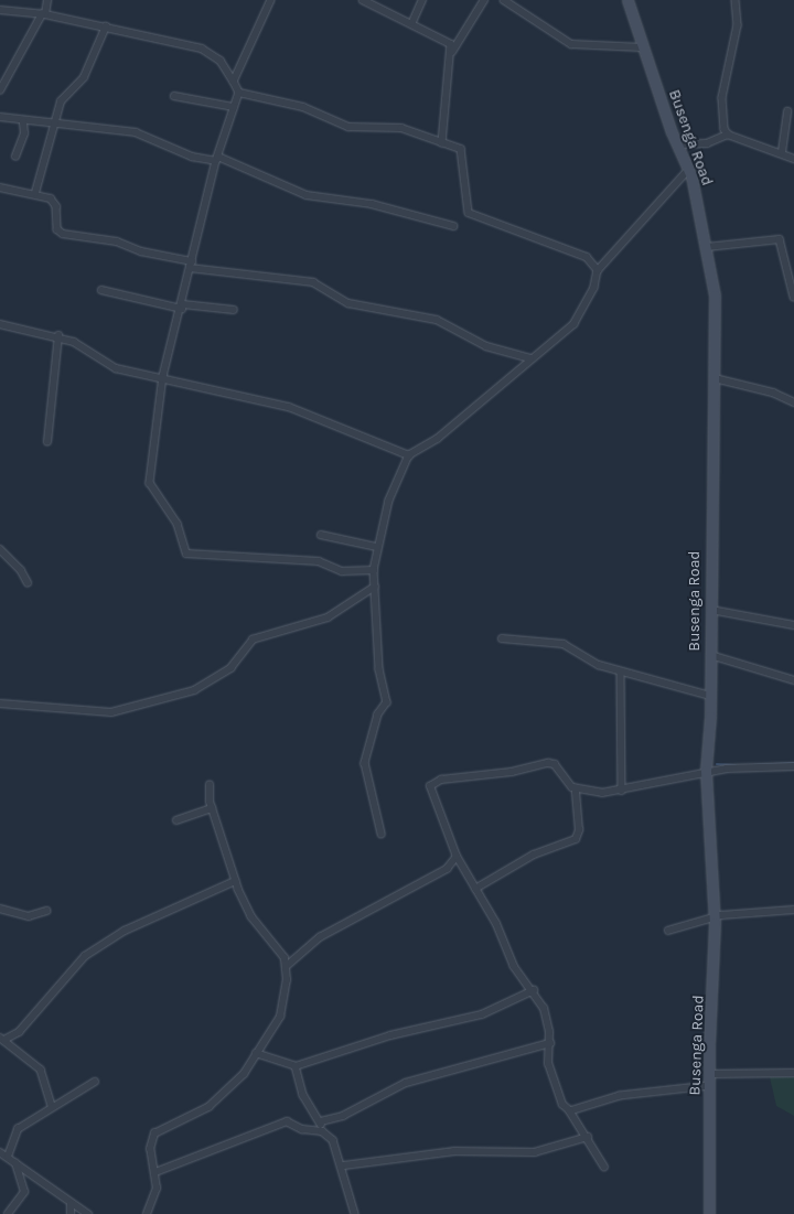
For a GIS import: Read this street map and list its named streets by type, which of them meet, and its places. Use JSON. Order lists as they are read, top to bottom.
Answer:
{
  "streets": {
    "street": ["Busenga Road"]
  }
}
